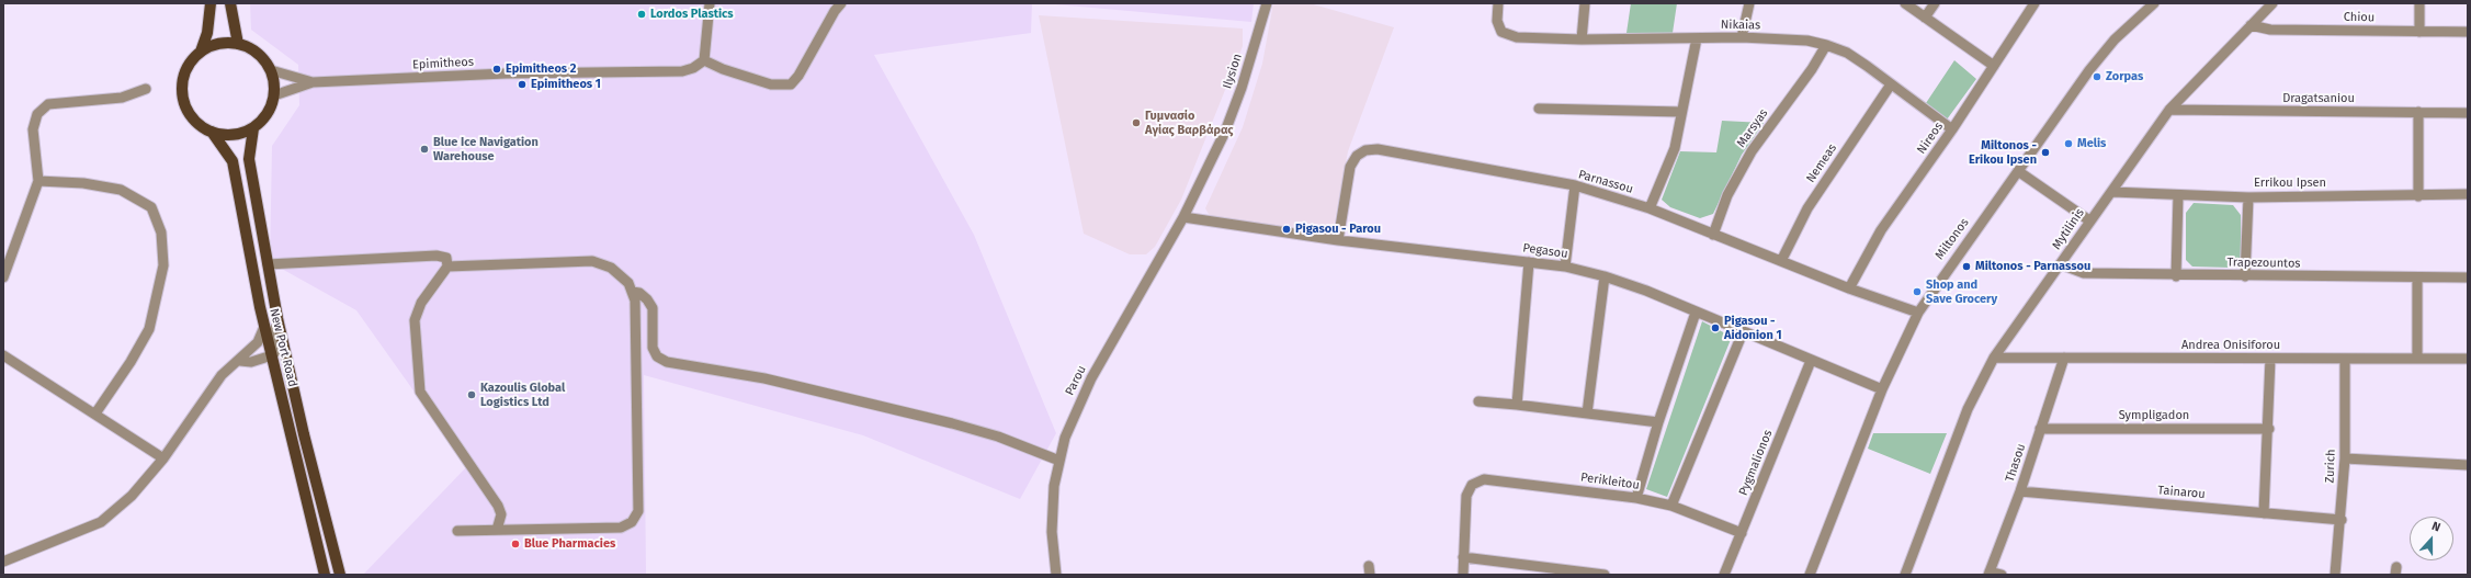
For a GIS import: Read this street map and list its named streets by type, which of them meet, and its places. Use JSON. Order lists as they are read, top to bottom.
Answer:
{
  "streets": {
    "main road": ["New Port Road"],
    "street": [
      "Chiou",
      "Nikaias",
      "Epimitheos",
      "Ilysion",
      "Dragatsaniou",
      "Marsyas",
      "Nireos",
      "Nemeas",
      "Parnassou",
      "Errikou Ipsen",
      "Mytilinis",
      "Miltonos",
      "Pegasou",
      "Trapezountos",
      "Andrea Onisiforou",
      "Parou",
      "Sympligadon",
      "Pygmalionos",
      "Thasou",
      "Zurich",
      "Perikleitou",
      "Tainarou"
    ]
  },
  "crossings": [
    ["Chiou", "Mytilinis"],
    ["Nikaias", "Marsyas"],
    ["Nikaias", "Nireos"],
    ["Nikaias", "Nemeas"],
    ["Ilysion", "Pegasou"],
    ["Ilysion", "Parou"],
    ["Dragatsaniou", "Mytilinis"],
    ["Marsyas", "Parnassou"],
    ["Nireos", "Parnassou"],
    ["Nemeas", "Parnassou"],
    ["Parnassou", "Miltonos"],
    ["Parnassou", "Pegasou"],
    ["Errikou Ipsen", "Mytilinis"],
    ["Mytilinis", "Trapezountos"],
    ["Mytilinis", "Andrea Onisiforou"],
    ["Miltonos", "Pegasou"],
    ["Pegasou", "Parou"],
    ["Pegasou", "Pygmalionos"],
    ["Andrea Onisiforou", "Thasou"],
    ["Andrea Onisiforou", "Zurich"],
    ["Sympligadon", "Thasou"],
    ["Pygmalionos", "Perikleitou"],
    ["Thasou", "Tainarou"],
    ["Zurich", "Tainarou"]
  ],
  "places": [
    "Lordos Plastics",
    "Epimitheos 2",
    "Zorpas",
    "Epimitheos 1",
    "Γυμνασίο Αγίας Βαρβάρας",
    "Melis",
    "Blue Ice Navigation Warehouse",
    "Miltonos - Erikou Ipsen",
    "Pigasou - Parou",
    "Miltonos - Parnassou",
    "Shop and Save Grocery",
    "Pigasou - Aidonion 1",
    "Kazoulis Global Logistics Ltd",
    "Blue Pharmacies"
  ],
  "north": "top"
}
